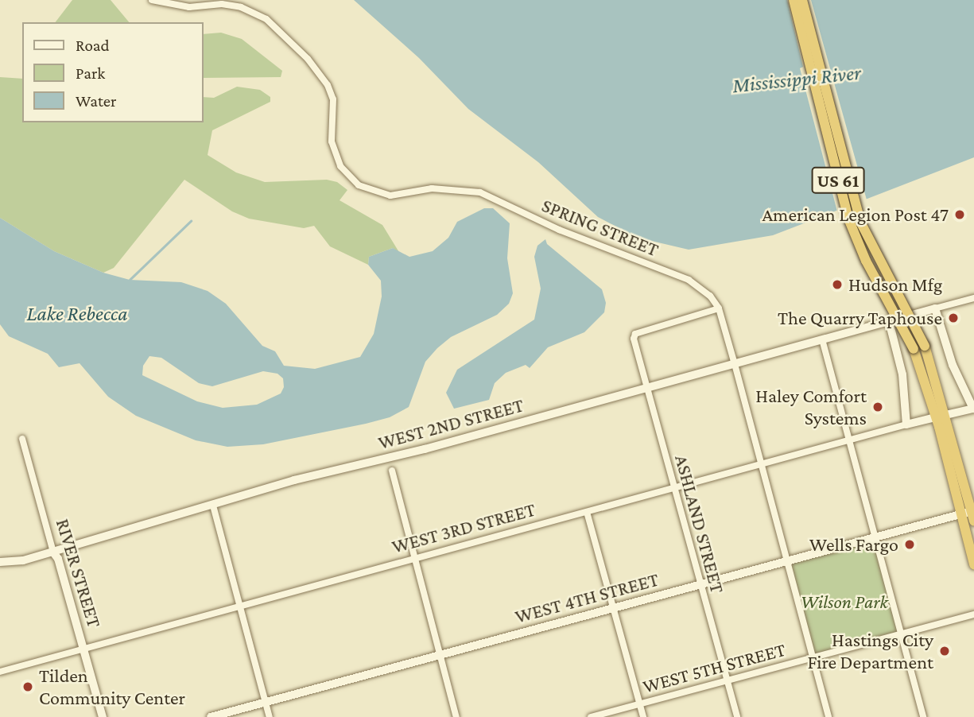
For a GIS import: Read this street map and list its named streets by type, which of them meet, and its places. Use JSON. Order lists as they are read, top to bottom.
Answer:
{
  "streets": {
    "highway": ["US 61"],
    "street": [
      "SPRING STREET",
      "WEST 2ND STREET",
      "ASHLAND STREET",
      "WEST 3RD STREET",
      "RIVER STREET",
      "WEST 4TH STREET",
      "WEST 5TH STREET"
    ]
  },
  "crossings": [
    ["US 61", "WEST 3RD STREET"],
    ["US 61", "WEST 4TH STREET"],
    ["SPRING STREET", "WEST 2ND STREET"],
    ["SPRING STREET", "ASHLAND STREET"],
    ["SPRING STREET", "WEST 3RD STREET"],
    ["SPRING STREET", "WEST 4TH STREET"],
    ["SPRING STREET", "WEST 5TH STREET"],
    ["WEST 2ND STREET", "ASHLAND STREET"],
    ["WEST 2ND STREET", "RIVER STREET"],
    ["ASHLAND STREET", "WEST 3RD STREET"],
    ["ASHLAND STREET", "WEST 4TH STREET"],
    ["ASHLAND STREET", "WEST 5TH STREET"],
    ["WEST 3RD STREET", "RIVER STREET"]
  ],
  "water": ["Mississippi River", "Lake Rebecca"],
  "parks": ["Wilson Park"],
  "places": [
    "American Legion Post 47",
    "Hudson Mfg",
    "The Quarry Taphouse",
    "Haley Comfort Systems",
    "Wells Fargo",
    "Hastings City Fire Department",
    "Tilden Community Center"
  ],
  "legend": ["Road", "Park", "Water"]
}
